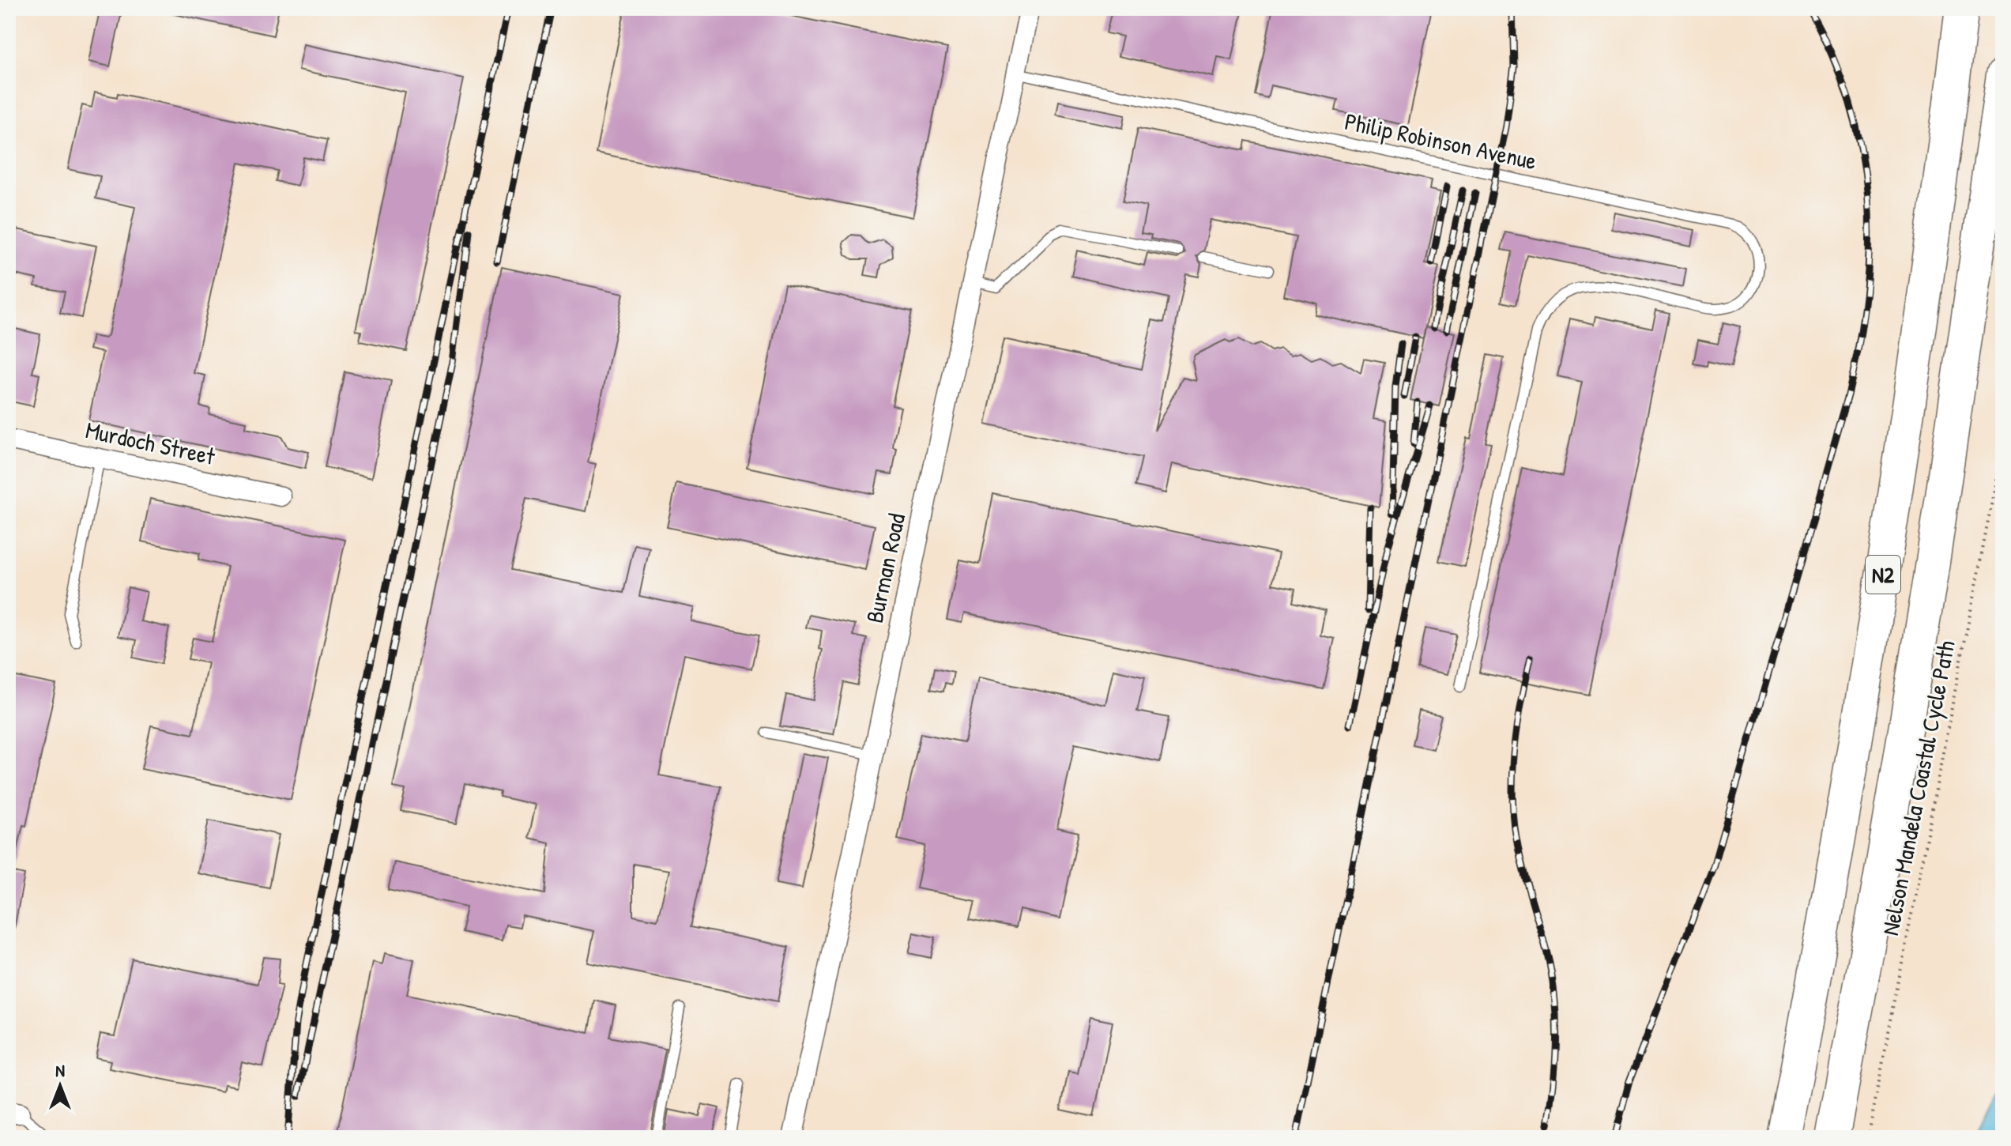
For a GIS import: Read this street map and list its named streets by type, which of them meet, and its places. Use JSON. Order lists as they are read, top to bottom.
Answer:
{
  "streets": {
    "highway": ["N2"],
    "street": ["Murdoch Street", "Burman Road"],
    "lane": ["Philip Robinson Avenue"],
    "path": ["Nelson Mandela Coastal Cycle Path"]
  },
  "crossings": [
    ["Philip Robinson Avenue", "Burman Road"]
  ],
  "north": "top"
}
